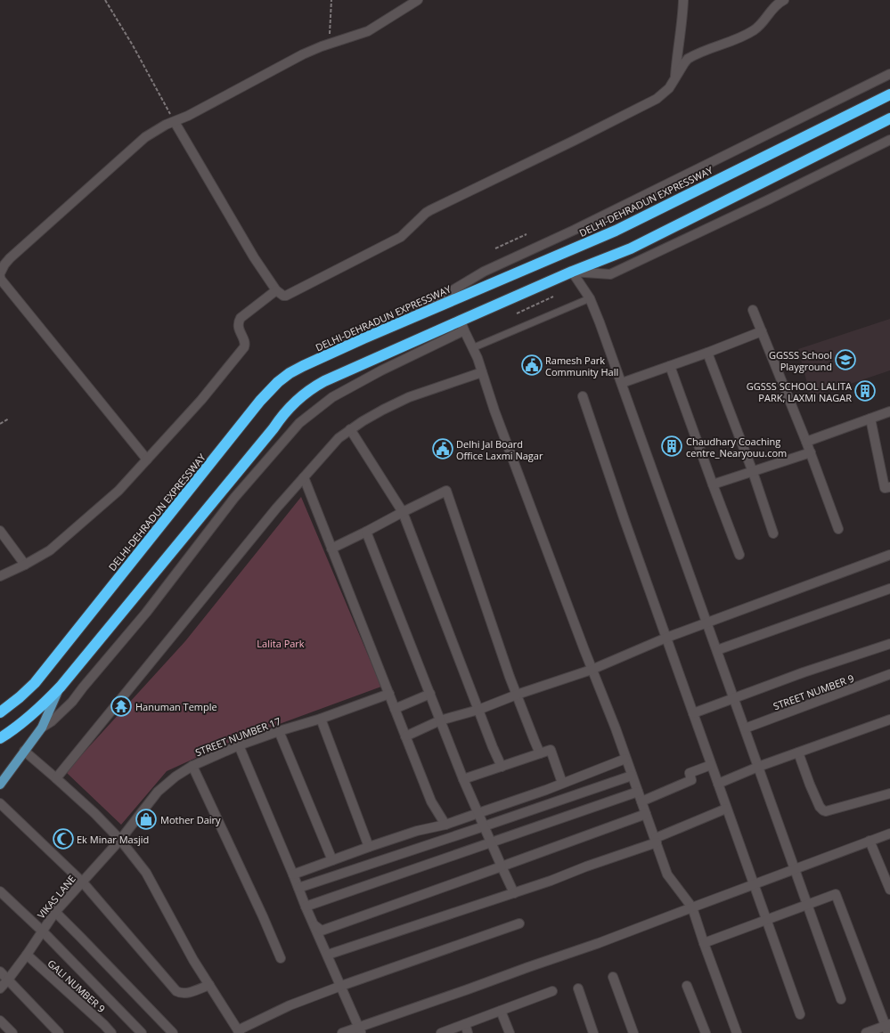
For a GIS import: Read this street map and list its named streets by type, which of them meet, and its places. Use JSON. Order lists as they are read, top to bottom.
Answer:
{
  "streets": {
    "highway": ["DELHI-DEHRADUN EXPRESSWAY"],
    "street": [
      "STREET NUMBER 9",
      "STREET NUMBER 17",
      "VIKAS LANE",
      "GALI NUMBER 9"
    ]
  },
  "crossings": [
    ["STREET NUMBER 17", "VIKAS LANE"],
    ["VIKAS LANE", "GALI NUMBER 9"]
  ],
  "parks": ["Lalita Park"],
  "places": {
    "school or university": ["GGSSS School Playground"],
    "public building": ["Ramesh Park Community Hall", "Delhi Jal Board Office Laxmi Nagar"],
    "building": ["GGSSS SCHOOL LALITA PARK, LAXMI NAGAR", "Chaudhary Coaching centre_Nearyouu.com"],
    "temple": ["Hanuman Temple"],
    "shop": ["Mother Dairy"],
    "mosque": ["Ek Minar Masjid"]
  }
}
